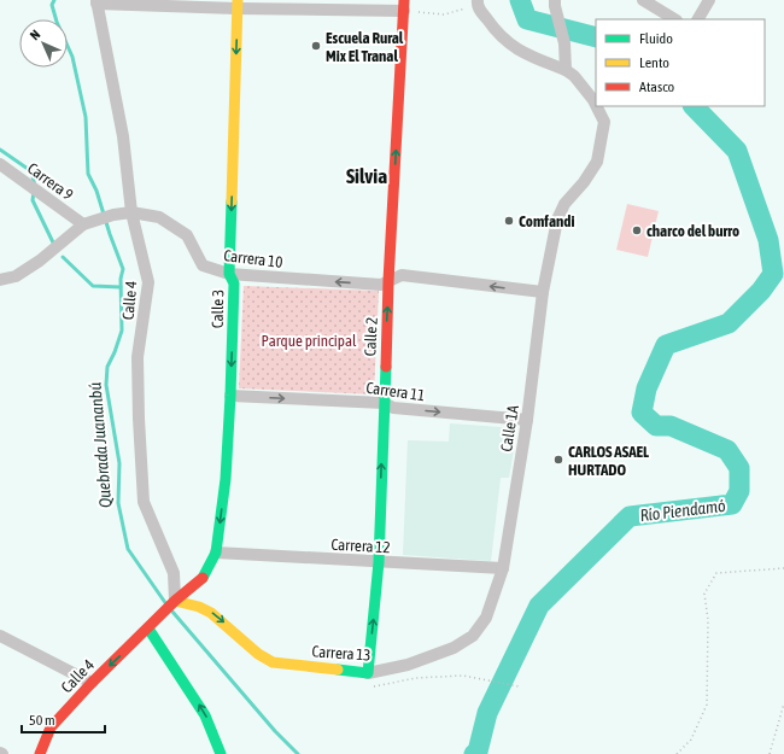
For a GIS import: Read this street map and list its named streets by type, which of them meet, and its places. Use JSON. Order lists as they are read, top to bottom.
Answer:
{
  "streets": {
    "main road": [
      "Calle 4",
      "Calle 3",
      "Calle 2",
      "Carrera 13"
    ],
    "street": [
      "Carrera 9",
      "Carrera 10",
      "Carrera 11",
      "Calle 1A",
      "Carrera 12"
    ]
  },
  "crossings": [
    ["Carrera 9", "Carrera 10"],
    ["Carrera 10", "Calle 4"],
    ["Carrera 10", "Calle 3"],
    ["Carrera 10", "Calle 2"],
    ["Carrera 10", "Calle 1A"],
    ["Calle 4", "Calle 3"],
    ["Calle 4", "Carrera 13"],
    ["Calle 3", "Carrera 11"],
    ["Calle 3", "Carrera 12"],
    ["Calle 3", "Carrera 13"],
    ["Calle 2", "Carrera 11"],
    ["Calle 2", "Carrera 12"],
    ["Calle 2", "Carrera 13"],
    ["Carrera 11", "Calle 1A"],
    ["Calle 1A", "Carrera 12"],
    ["Calle 1A", "Carrera 13"],
    ["Carrera 12", "Carrera 13"]
  ],
  "one_way": [
    "Carrera 10",
    "Calle 3",
    "Calle 2",
    "Carrera 11",
    "Carrera 13"
  ],
  "districts": ["Silvia"],
  "water": ["Quebrada Juananbú", "Río Piendamó"],
  "parks": ["Parque principal"],
  "places": [
    "Escuela Rural Mix El Tranal",
    "Comfandi",
    "charco del burro",
    "CARLOS ASAEL HURTADO"
  ],
  "legend": ["Fluido", "Lento", "Atasco"],
  "scale_bar": "50 m",
  "north": "top left"
}
